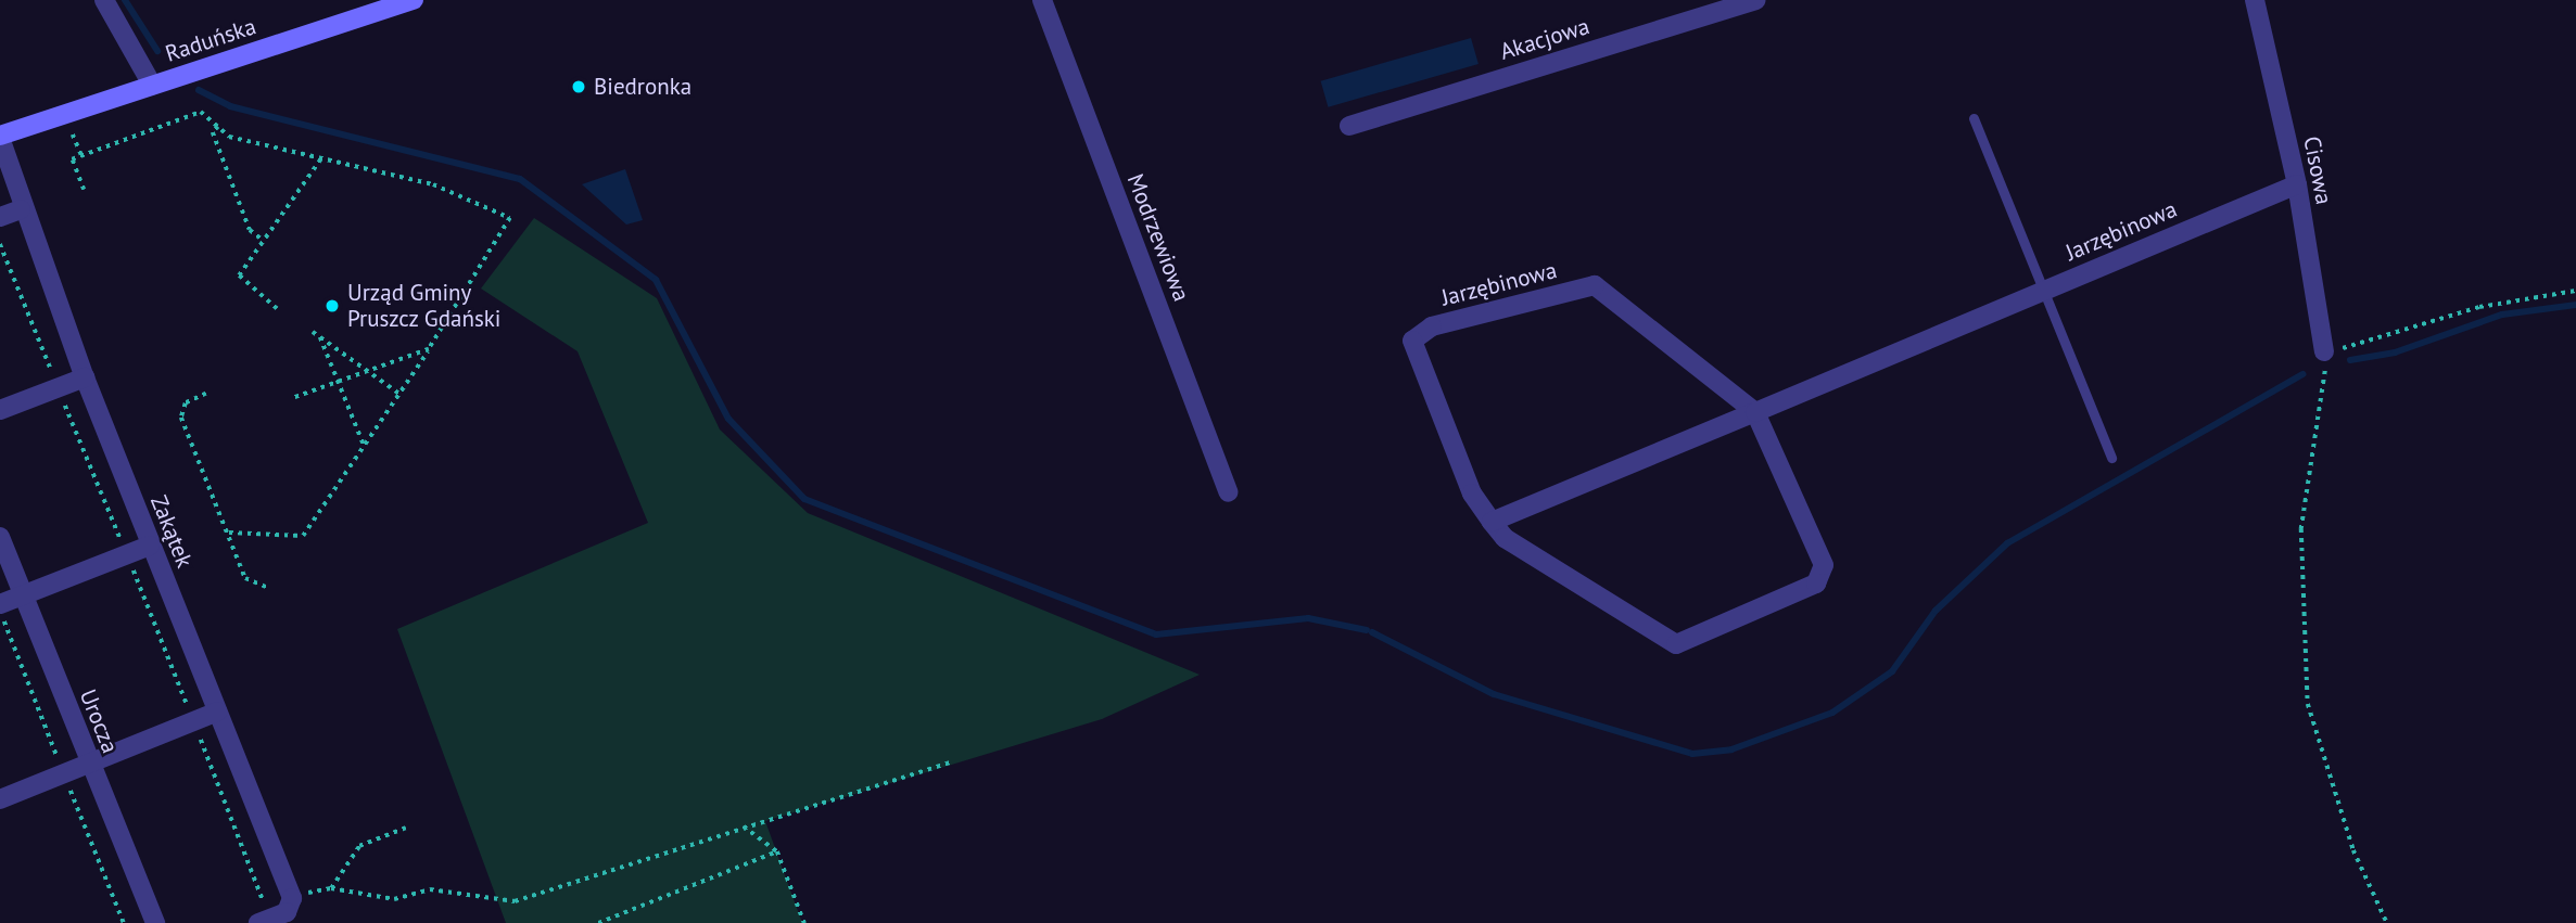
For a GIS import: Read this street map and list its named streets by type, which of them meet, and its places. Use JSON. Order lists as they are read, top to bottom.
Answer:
{
  "streets": {
    "street": [
      "Akacjowa",
      "Raduńska",
      "Cisowa",
      "Jarzębinowa",
      "Modrzewiowa",
      "Zakątek",
      "Urocza"
    ]
  },
  "crossings": [
    ["Raduńska", "Zakątek"],
    ["Cisowa", "Jarzębinowa"]
  ],
  "places": ["Biedronka", "Urząd Gminy Pruszcz Gdański"]
}
